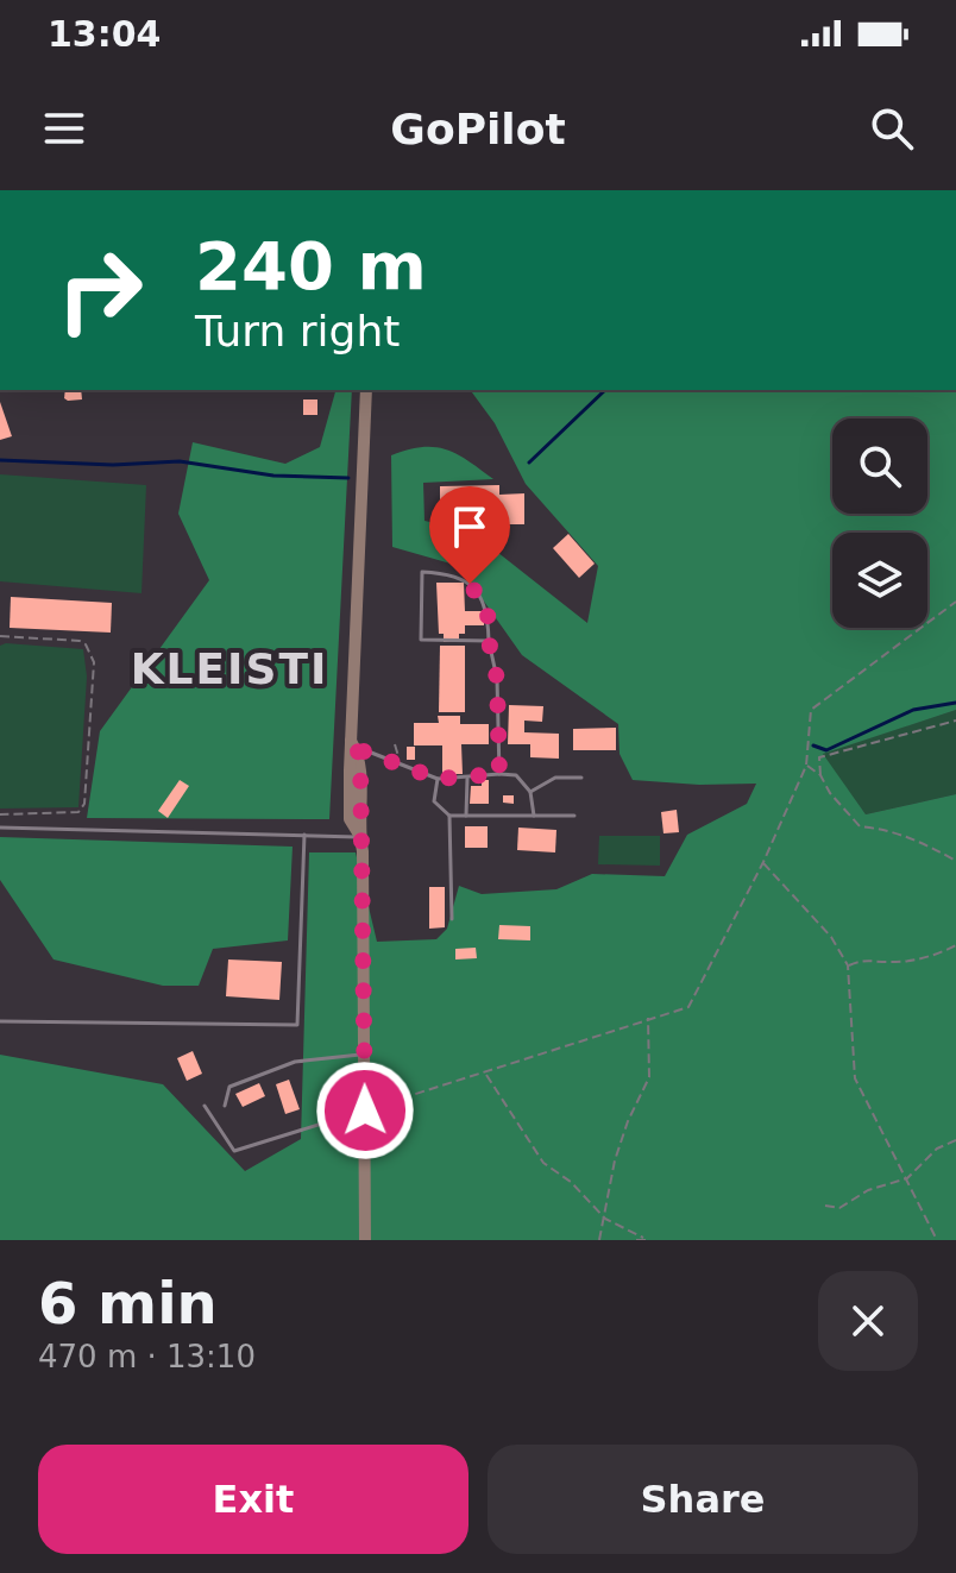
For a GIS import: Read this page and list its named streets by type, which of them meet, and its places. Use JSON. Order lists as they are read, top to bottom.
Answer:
{
  "districts": ["KLEISTI"],
  "page": {
    "status": "13:04",
    "header": "GoPilot",
    "turn": ["240 m", "Turn right"],
    "heading": ["6 min", "470 m · 13:10"],
    "buttons": ["Exit", "Share"]
  }
}
